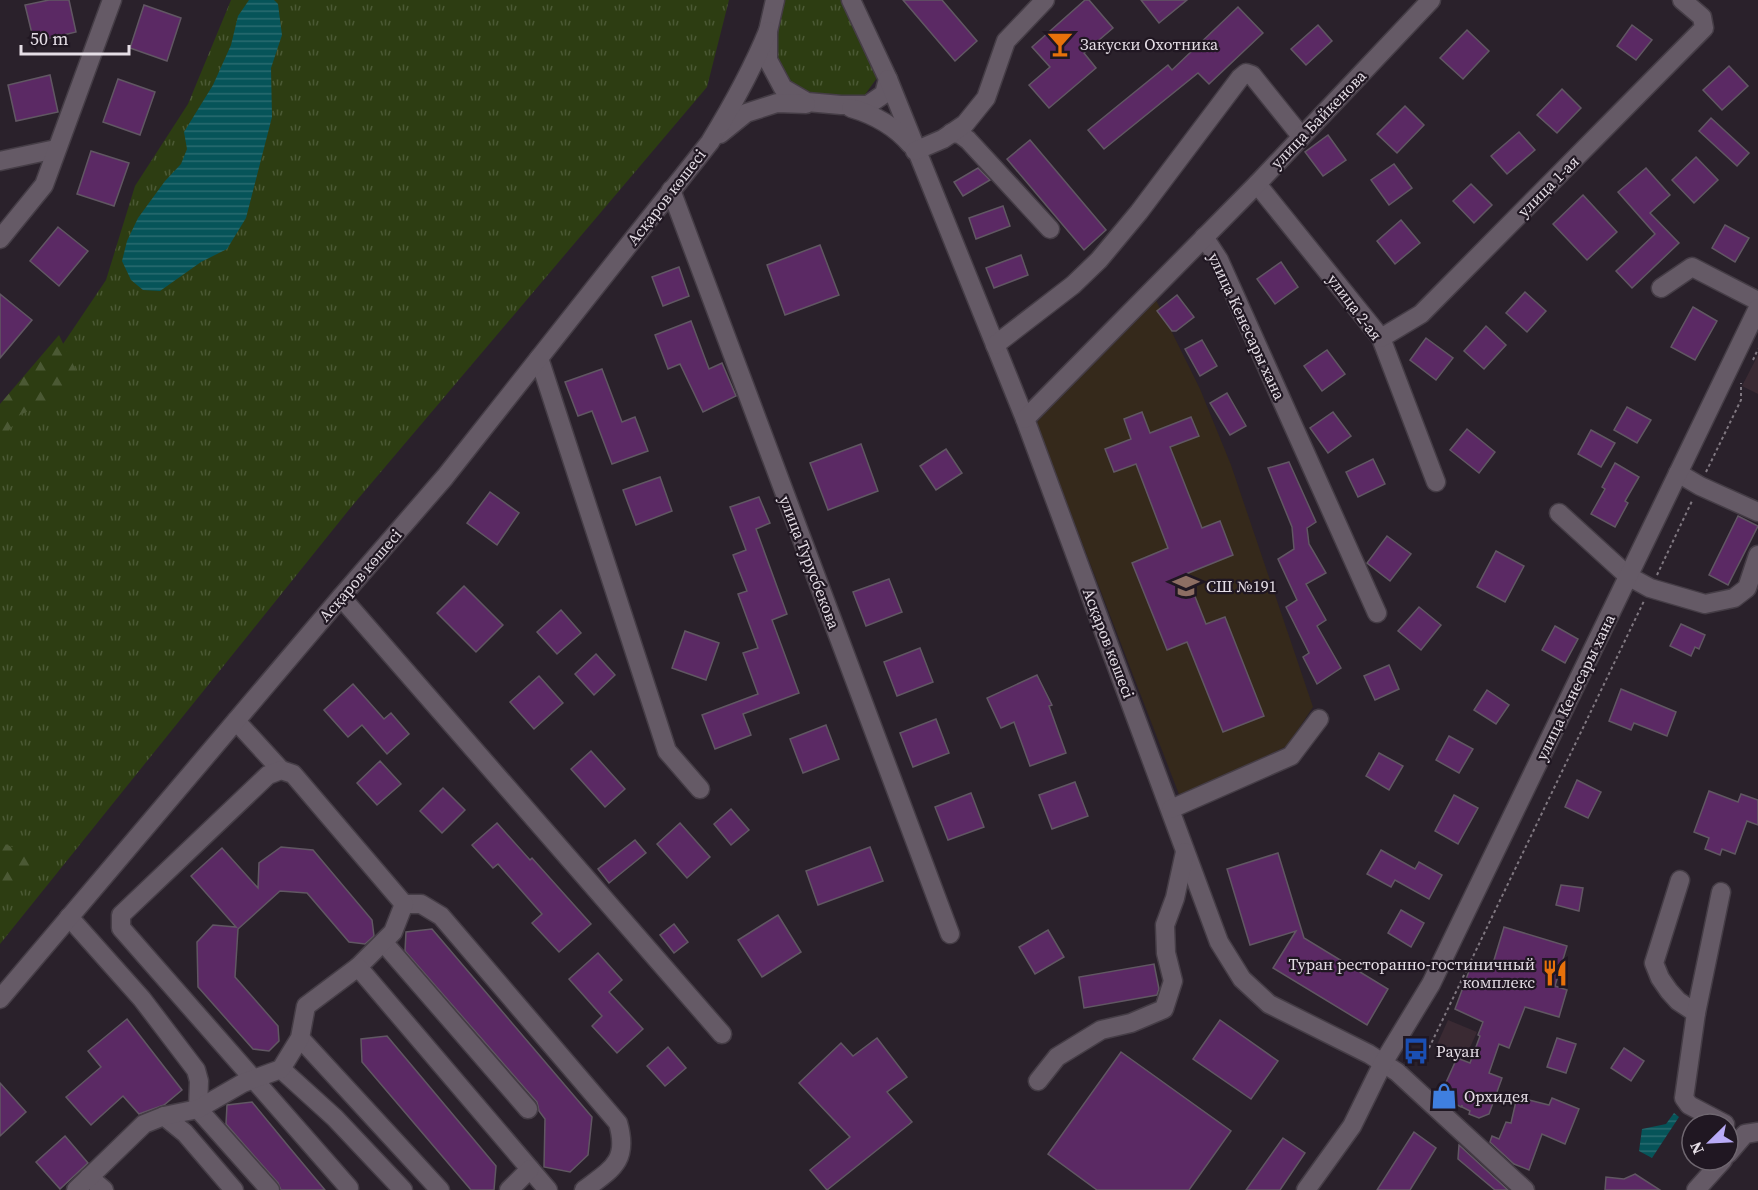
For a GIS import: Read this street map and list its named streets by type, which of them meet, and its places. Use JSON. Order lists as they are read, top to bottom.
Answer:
{
  "streets": {
    "street": [
      "улица Байкенова",
      "улица 1-ая",
      "Асқаров көшесі",
      "улица 2-ая",
      "улица Кенесары хана",
      "улица Турусбекова"
    ]
  },
  "crossings": [
    ["улица Байкенова", "Асқаров көшесі"],
    ["улица Байкенова", "улица 2-ая"],
    ["улица Байкенова", "улица Кенесары хана"],
    ["улица 1-ая", "улица 2-ая"],
    ["Асқаров көшесі", "улица Кенесары хана"],
    ["Асқаров көшесі", "улица Турусбекова"]
  ],
  "places": {
    "bar": ["Закуски Охотника"],
    "school or university": ["СШ №191"],
    "restaurant": ["Туран ресторанно-гостиничный комплекс"],
    "bus stop": ["Рауан"],
    "shop": ["Орхидея"]
  },
  "scale_bar": "50 m",
  "north": "bottom left"
}
